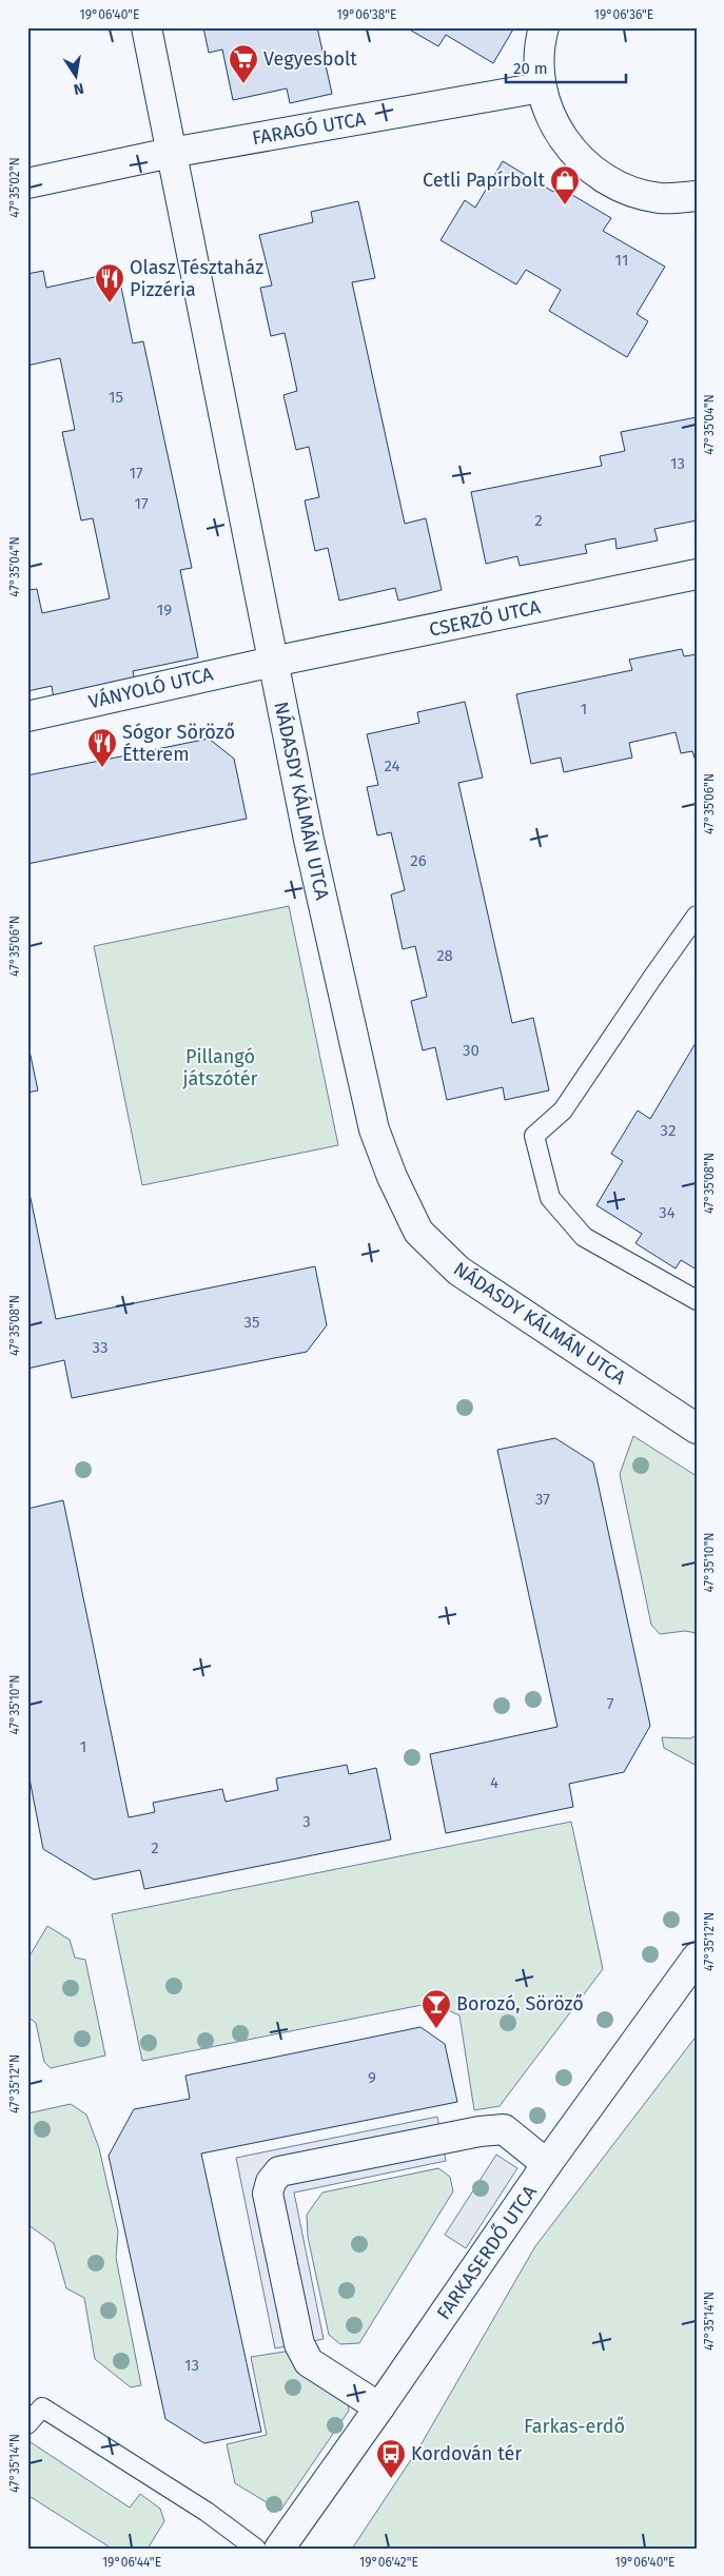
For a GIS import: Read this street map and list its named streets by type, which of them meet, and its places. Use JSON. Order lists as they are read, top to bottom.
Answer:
{
  "streets": {
    "street": [
      "FARAGÓ UTCA",
      "CSERZŐ UTCA",
      "VÁNYOLÓ UTCA",
      "NÁDASDY KÁLMÁN UTCA",
      "FARKASERDŐ UTCA"
    ]
  },
  "crossings": [
    ["FARAGÓ UTCA", "NÁDASDY KÁLMÁN UTCA"],
    ["CSERZŐ UTCA", "VÁNYOLÓ UTCA"],
    ["CSERZŐ UTCA", "NÁDASDY KÁLMÁN UTCA"],
    ["VÁNYOLÓ UTCA", "NÁDASDY KÁLMÁN UTCA"]
  ],
  "parks": ["Pillangó játszótér", "Farkas-erdő"],
  "places": {
    "supermarket": ["Vegyesbolt"],
    "shop": ["Cetli Papírbolt"],
    "restaurant": ["Olasz Tésztaház Pizzéria", "Sógor Söröző Étterem"],
    "bar": ["Borozó, Söröző"],
    "bus stop": ["Kordován tér"]
  },
  "house_numbers": [
    "11",
    "15",
    "13",
    "17",
    "17",
    "2",
    "19",
    "1",
    "24",
    "26",
    "28",
    "30",
    "32",
    "34",
    "35",
    "33",
    "37",
    "7",
    "1",
    "4",
    "3",
    "2",
    "9",
    "13"
  ],
  "scale_bar": "20 m",
  "north": "bottom",
  "coordinates": [
    "19°06'40\"E",
    "19°06'38\"E",
    "19°06'36\"E",
    "47°35'02\"N",
    "47°35'04\"N",
    "47°35'06\"N",
    "47°35'08\"N",
    "47°35'10\"N",
    "47°35'12\"N",
    "47°35'14\"N",
    "19°06'44\"E",
    "19°06'42\"E"
  ]
}
